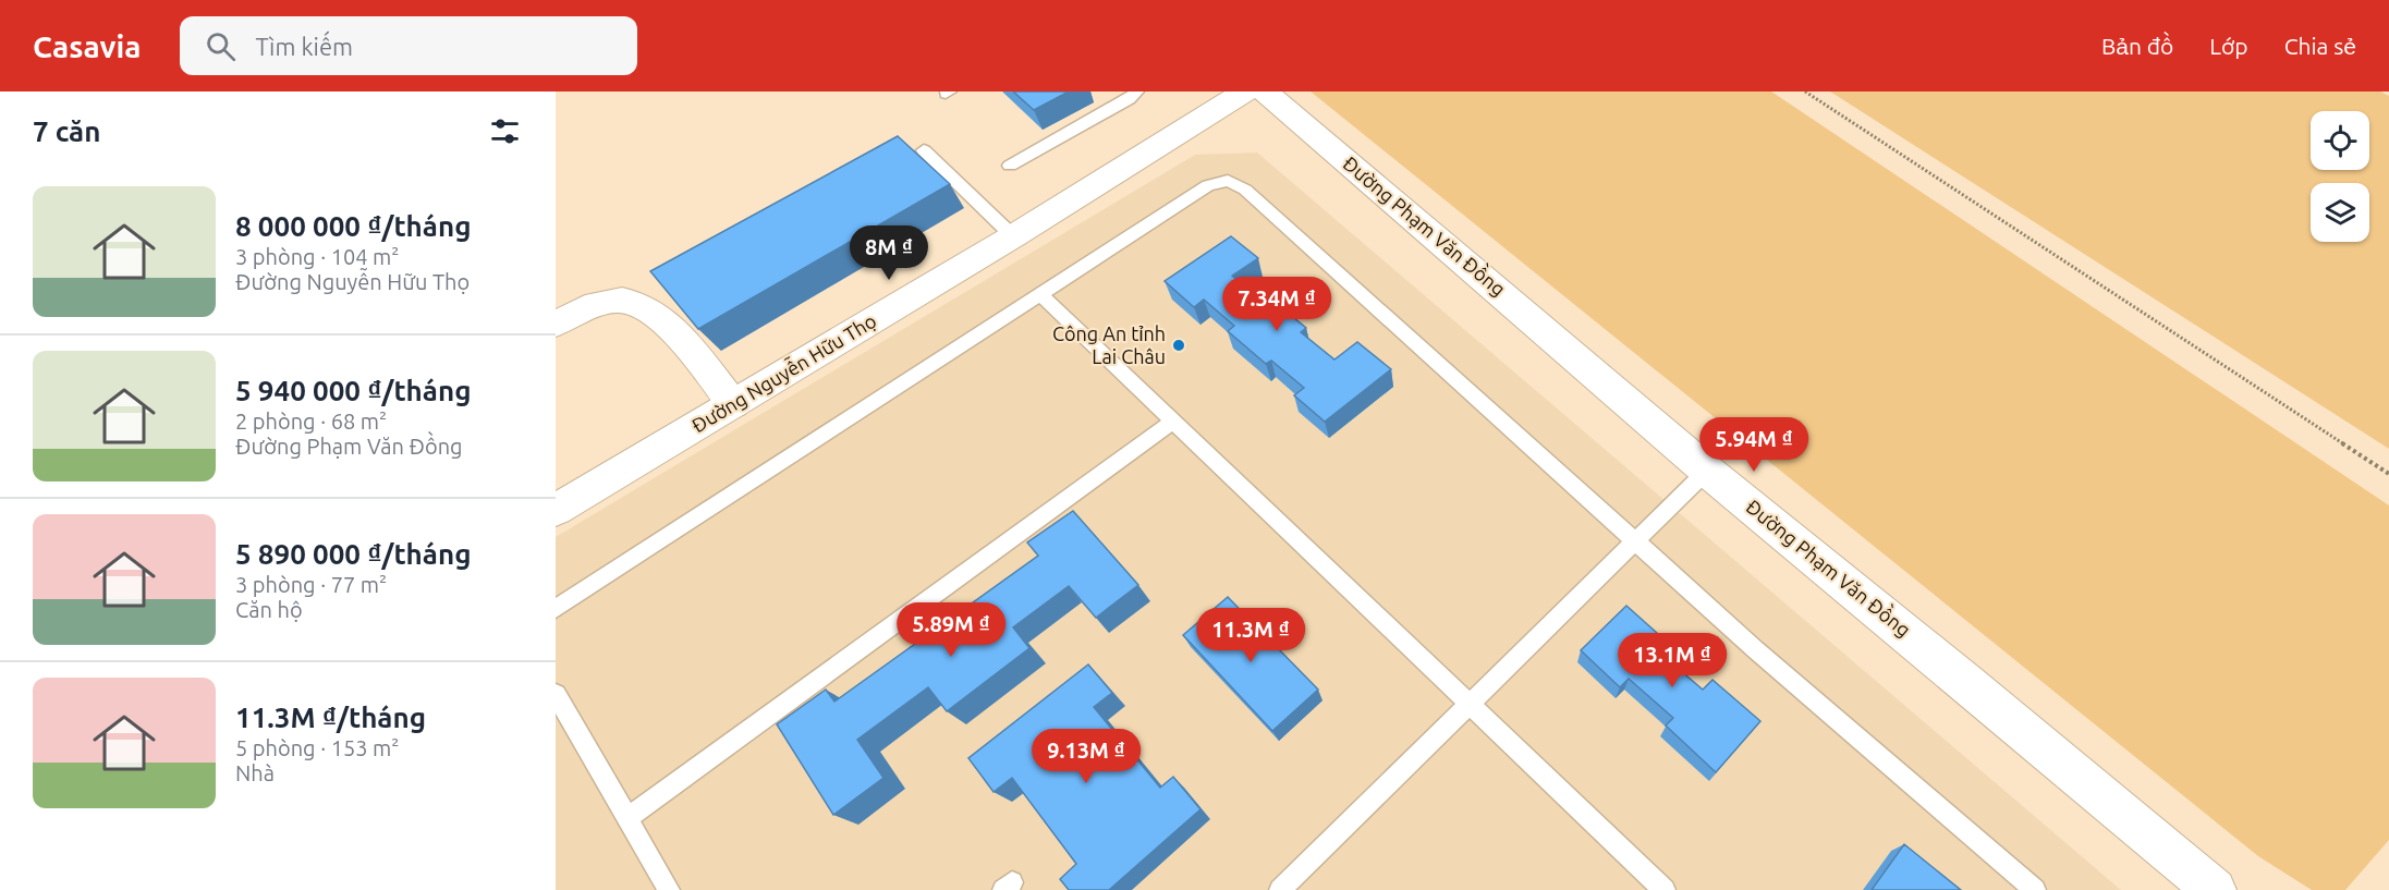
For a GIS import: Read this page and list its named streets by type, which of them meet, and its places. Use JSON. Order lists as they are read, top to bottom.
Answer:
{
  "streets": {
    "street": ["Đường Phạm Văn Đồng", "Đường Nguyễn Hữu Thọ"]
  },
  "places": ["Công An tỉnh Lai Châu"],
  "page": {
    "header": "Casavia",
    "search": "Tìm kiếm",
    "nav": ["Bản đồ", "Lớp", "Chia sẻ"],
    "heading": "7 căn",
    "list": [
      {
        "name": "8 000 000 ₫/tháng",
        "note": "3 phòng · 104 m² · Đường Nguyễn Hữu Thọ"
      },
      {
        "name": "5 940 000 ₫/tháng",
        "note": "2 phòng · 68 m² · Đường Phạm Văn Đồng"
      },
      {
        "name": "5 890 000 ₫/tháng",
        "note": "3 phòng · 77 m² · Căn hộ"
      },
      {
        "name": "11.3M ₫/tháng",
        "note": "5 phòng · 153 m² · Nhà"
      }
    ],
    "price": [
      "8M ₫",
      "7.34M ₫",
      "5.94M ₫",
      "5.89M ₫",
      "11.3M ₫",
      "13.1M ₫",
      "9.13M ₫"
    ]
  }
}
